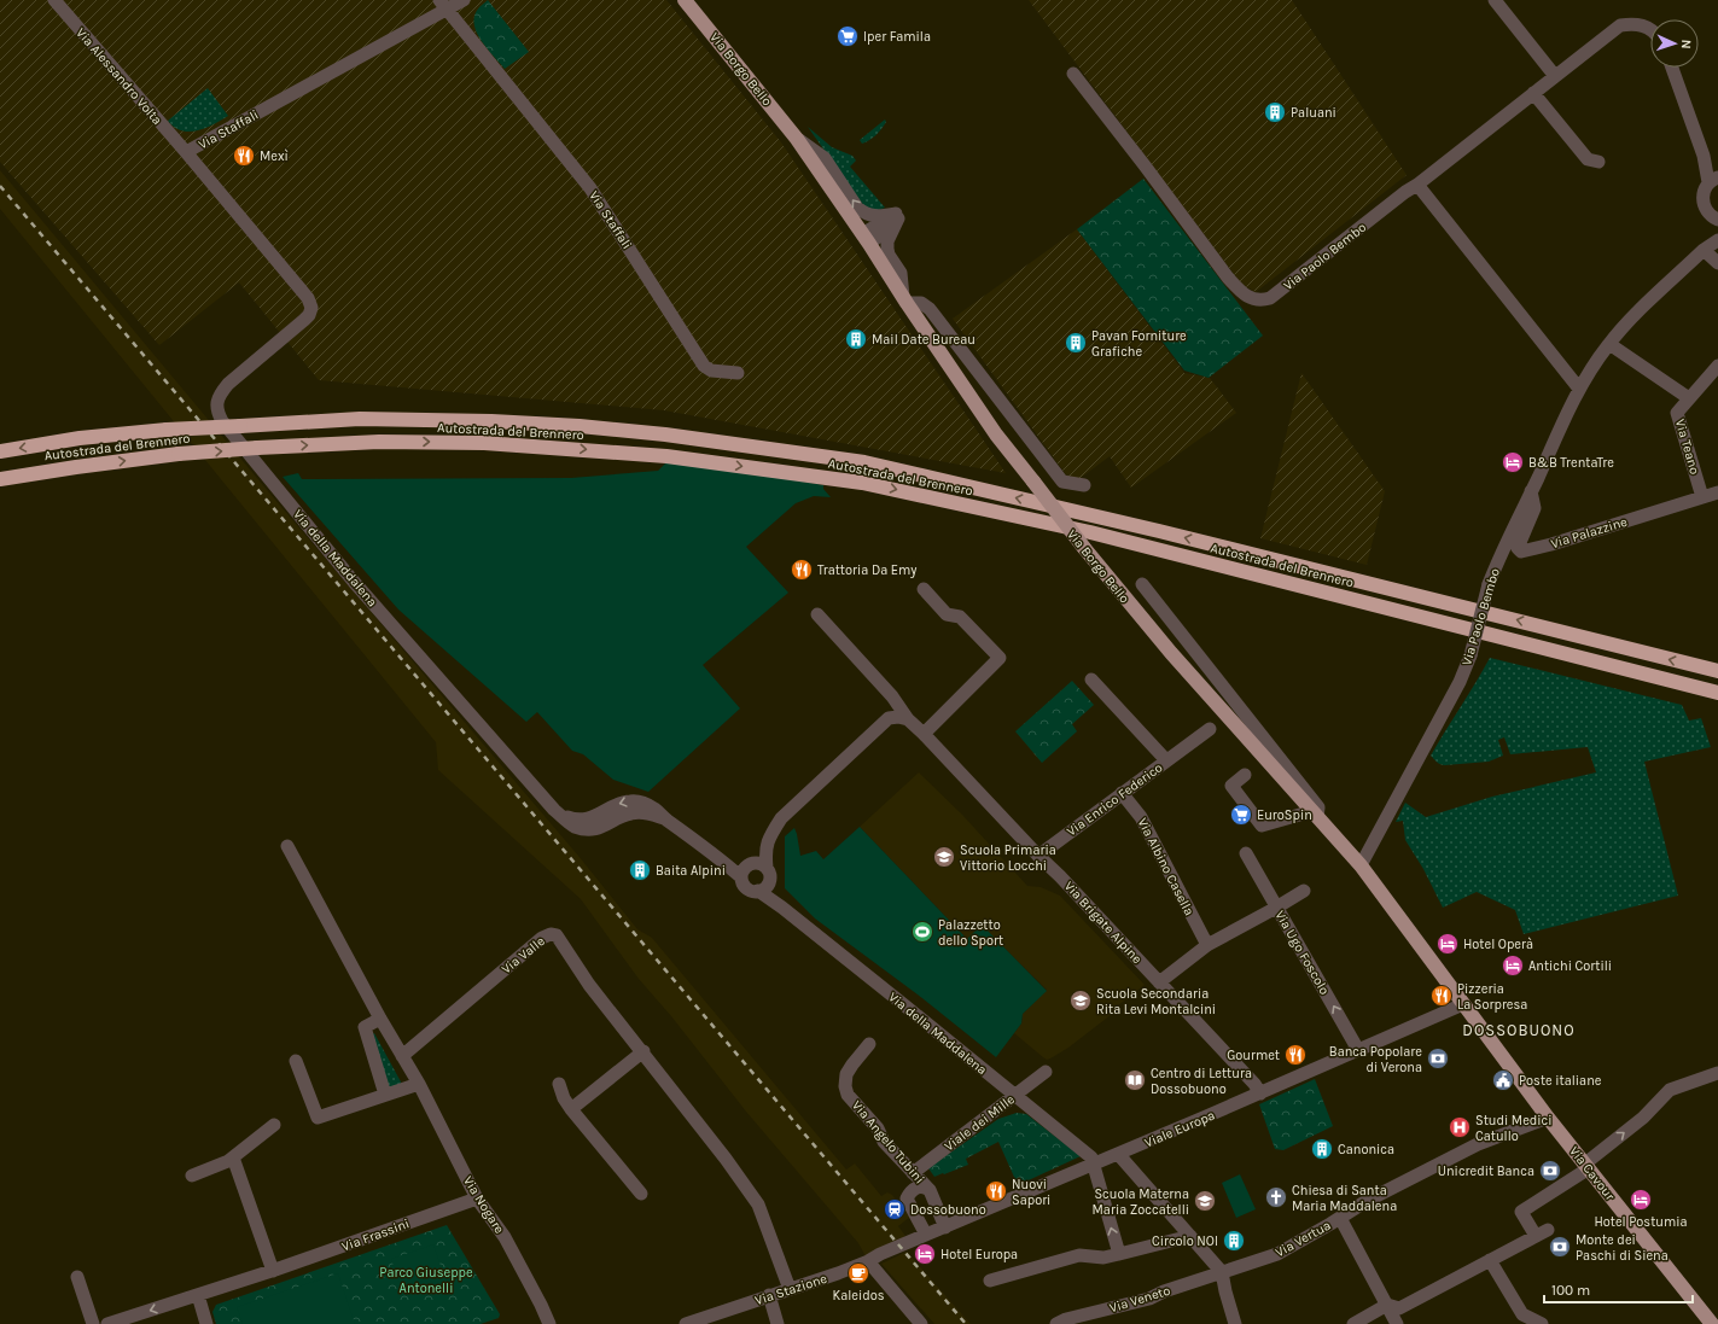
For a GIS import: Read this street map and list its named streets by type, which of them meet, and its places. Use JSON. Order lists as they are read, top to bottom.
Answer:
{
  "streets": {
    "highway": ["Autostrada del Brennero"],
    "main road": ["Via Borgo Bello", "Via Cavour"],
    "street": [
      "Via Alessandro Volta",
      "Via Staffali",
      "Via Paolo Bembo",
      "Via Teano",
      "Via Palazzine",
      "Via della Maddalena",
      "Via Enrico Federico",
      "Via Albino Casella",
      "Via Brigate Alpine",
      "Via Ugo Foscolo",
      "Via Valle",
      "Viale dei Mille",
      "Viale Europa",
      "Via Angelo Tubini",
      "Via Nogare",
      "Via Frassini",
      "Via Vertua",
      "Via Stazione",
      "Via Veneto"
    ]
  },
  "crossings": [
    ["Via Borgo Bello", "Via Paolo Bembo"],
    ["Via Borgo Bello", "Via Cavour"],
    ["Via Alessandro Volta", "Via Staffali"],
    ["Via Staffali", "Via della Maddalena"],
    ["Via Paolo Bembo", "Via Teano"],
    ["Via Paolo Bembo", "Via Palazzine"],
    ["Via Paolo Bembo", "Via Cavour"],
    ["Via Teano", "Via Palazzine"],
    ["Via della Maddalena", "Viale dei Mille"],
    ["Via della Maddalena", "Viale Europa"],
    ["Via Enrico Federico", "Via Albino Casella"],
    ["Via Enrico Federico", "Via Brigate Alpine"],
    ["Via Brigate Alpine", "Viale Europa"],
    ["Via Ugo Foscolo", "Viale Europa"],
    ["Via Valle", "Via Nogare"],
    ["Via Valle", "Via Stazione"],
    ["Viale dei Mille", "Via Angelo Tubini"],
    ["Viale Europa", "Via Cavour"],
    ["Viale Europa", "Via Stazione"],
    ["Via Cavour", "Via Vertua"],
    ["Via Nogare", "Via Frassini"],
    ["Via Vertua", "Via Veneto"]
  ],
  "one_way": ["Via Ugo Foscolo"],
  "districts": ["DOSSOBUONO"],
  "parks": ["Parco Giuseppe Antonelli"],
  "places": {
    "supermarket": ["Iper Famila", "EuroSpin"],
    "building": [
      "Paluani",
      "Mail Date Bureau",
      "Pavan Forniture Grafiche",
      "Baita Alpini",
      "Canonica",
      "Circolo NOI"
    ],
    "restaurant": [
      "Mexì",
      "Trattoria Da Emy",
      "Pizzeria La Sorpresa",
      "Gourmet",
      "Nuovi Sapori"
    ],
    "hotel": [
      "B&B TrentaTre",
      "Hotel Operà",
      "Antichi Cortili",
      "Hotel Postumia",
      "Hotel Europa"
    ],
    "school or university": ["Scuola Primaria Vittorio Locchi", "Scuola Secondaria Rita Levi Montalcini", "Scuola Materna Maria Zoccatelli"],
    "sports": ["Palazzetto dello Sport"],
    "bank": ["Banca Popolare di Verona", "Unicredit Banca", "Monte dei Paschi di Siena"],
    "library": ["Centro di Lettura Dossobuono"],
    "public building": ["Poste italiane"],
    "hospital": ["Studi Medici Catullo"],
    "church": ["Chiesa di Santa Maria Maddalena"],
    "station": ["Dossobuono"],
    "cafe": ["Kaleidos"]
  },
  "scale_bar": "100 m",
  "north": "right"
}
